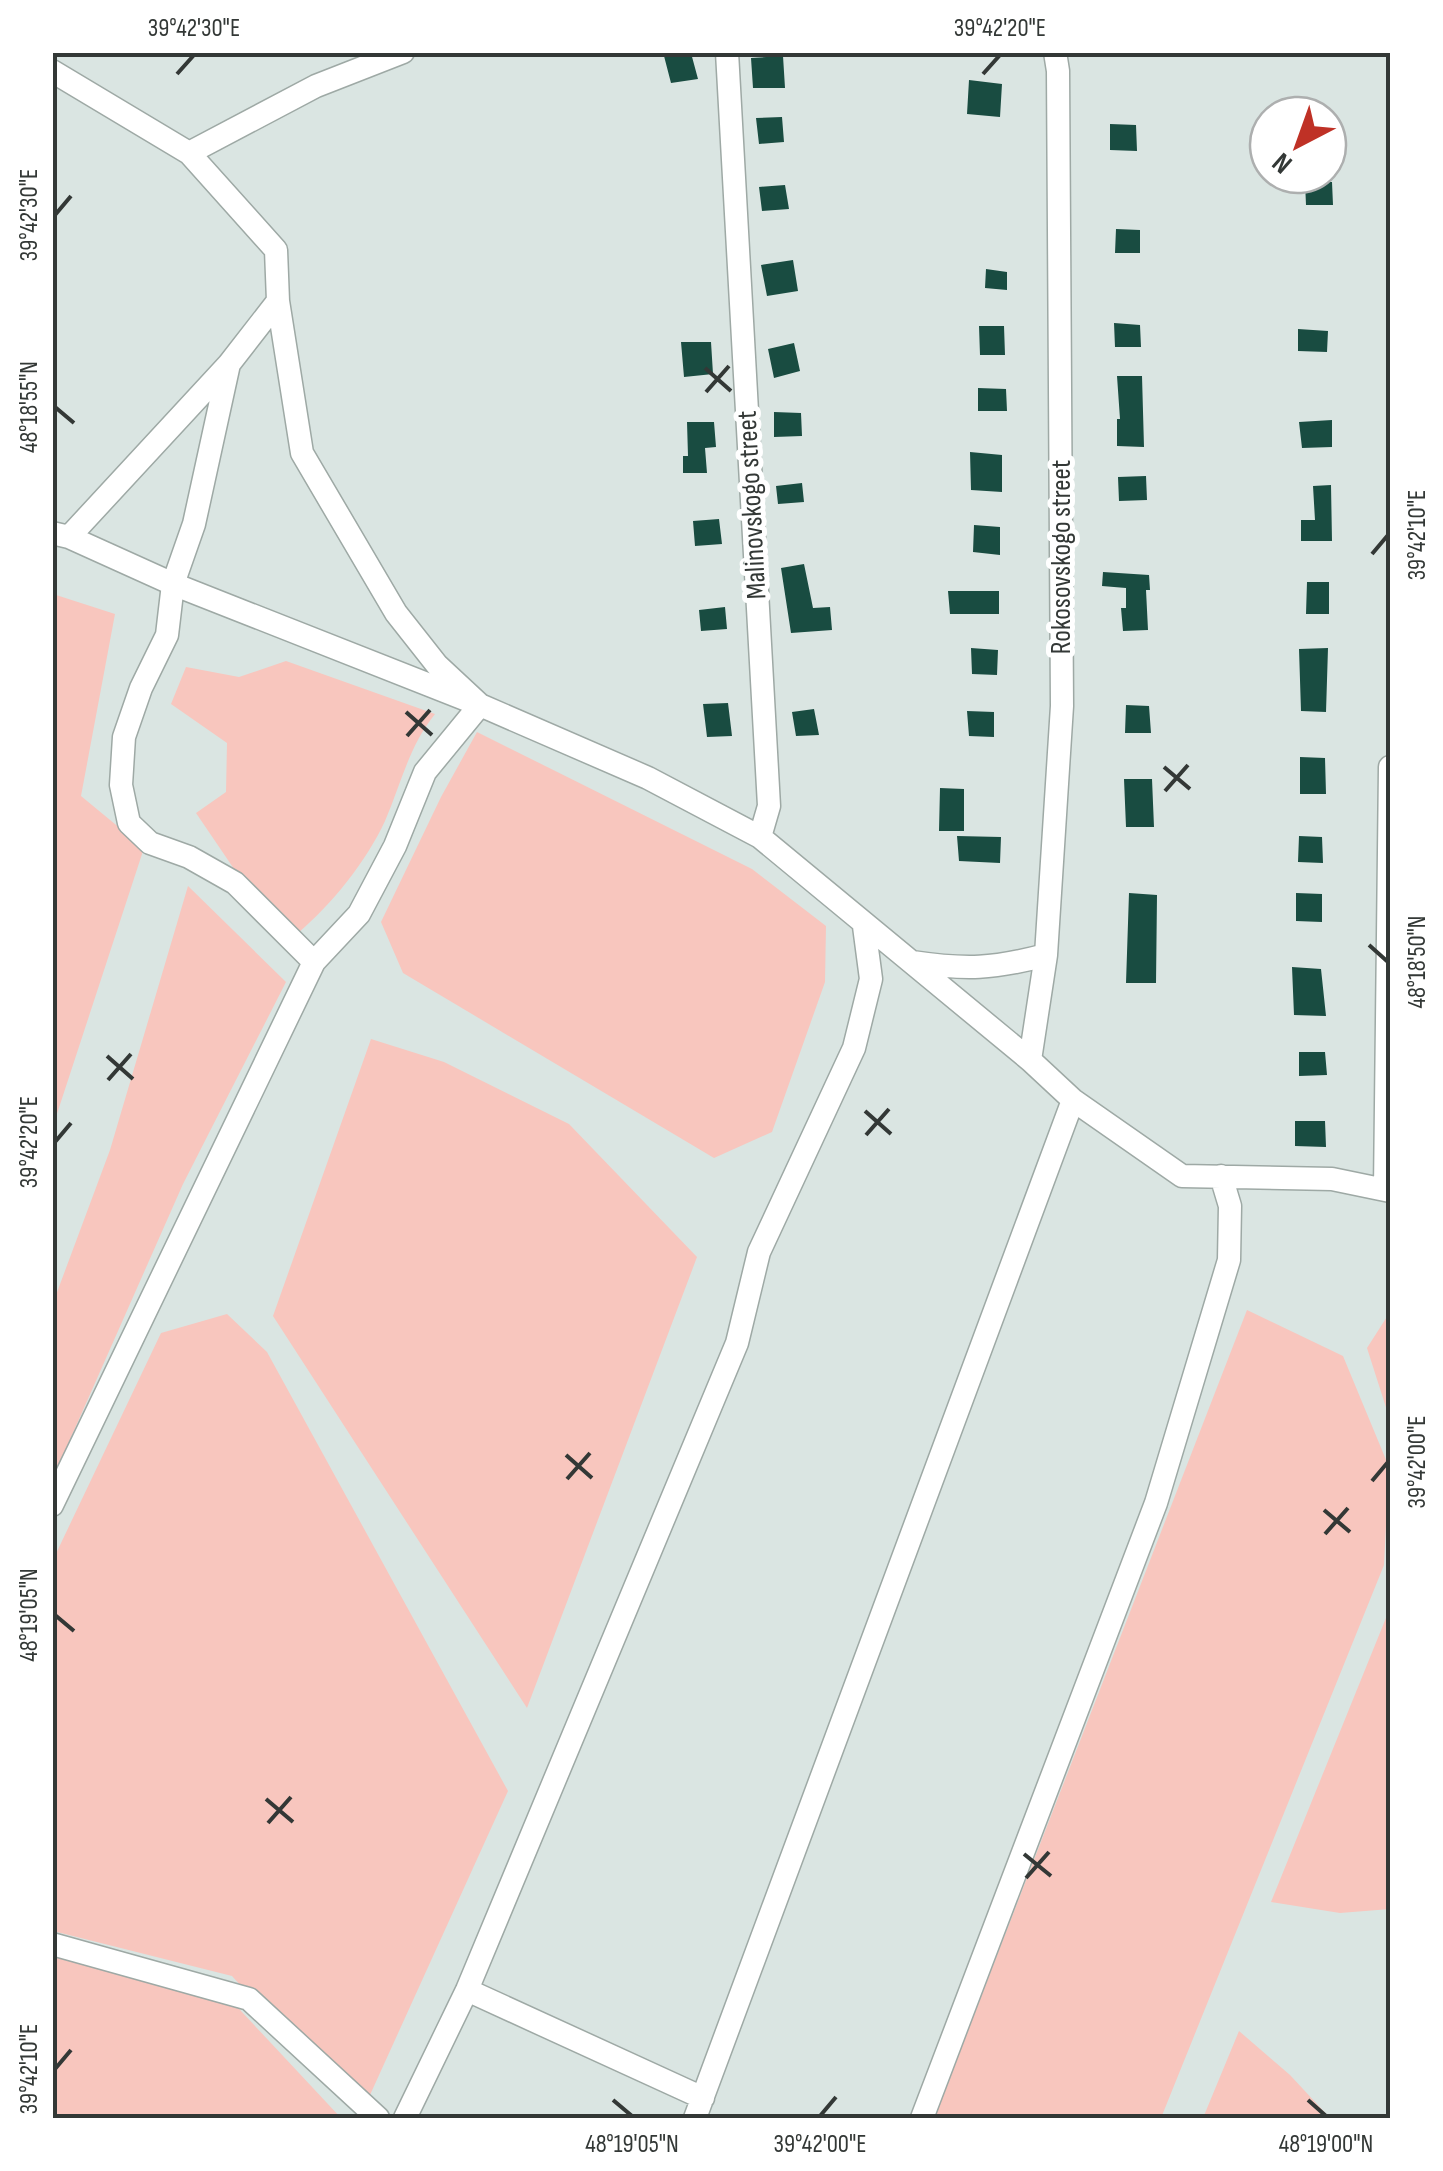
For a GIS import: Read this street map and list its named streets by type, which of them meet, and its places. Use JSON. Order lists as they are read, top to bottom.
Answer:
{
  "streets": {
    "street": ["Malinovskogo street", "Rokosovskogo street"]
  },
  "north": "bottom left",
  "coordinates": [
    "39°42'30\"E",
    "39°42'20\"E",
    "48°18'55\"N",
    "39°42'10\"E",
    "48°18'50\"N",
    "39°42'00\"E",
    "48°19'05\"N",
    "48°19'00\"N"
  ]
}
